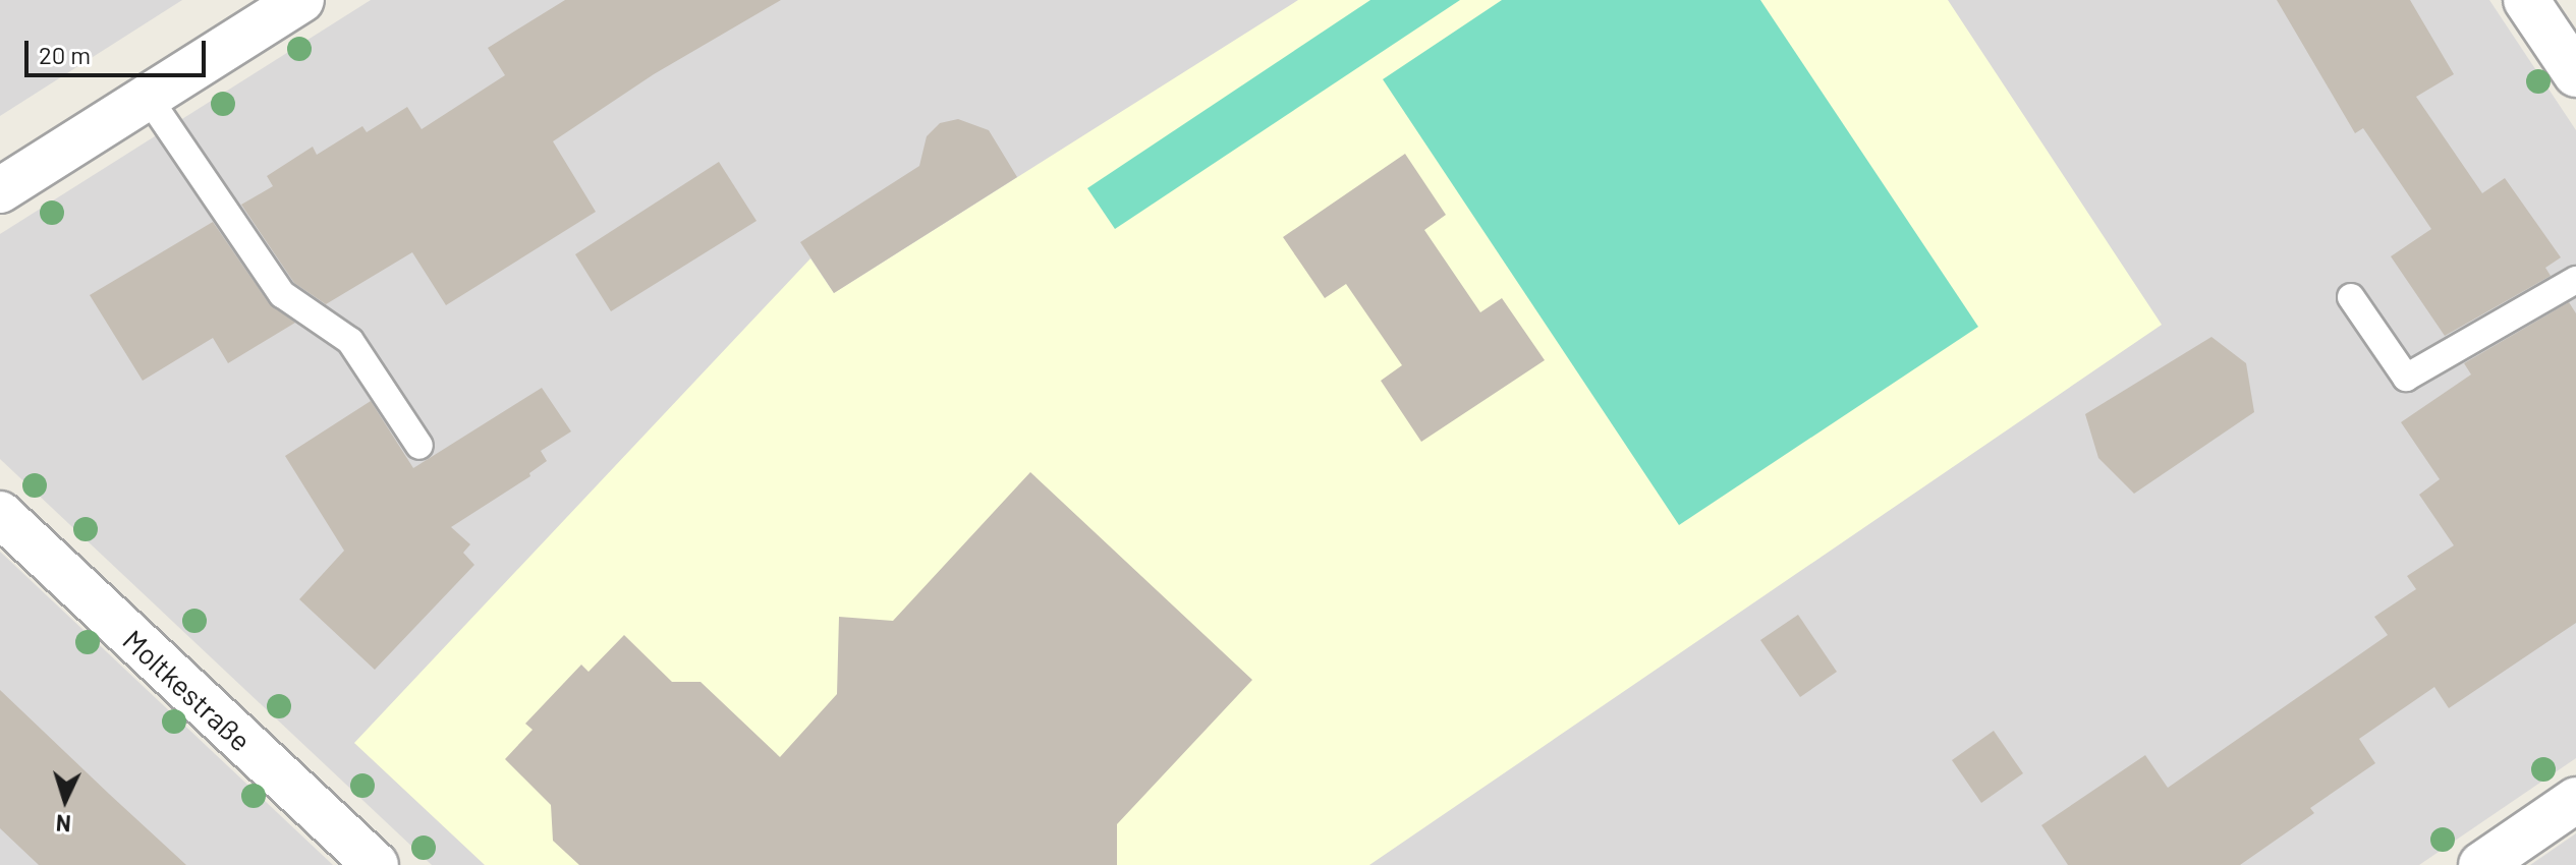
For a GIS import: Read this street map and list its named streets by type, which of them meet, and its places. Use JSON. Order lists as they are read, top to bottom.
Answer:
{
  "streets": {
    "street": ["Moltkestraße"]
  },
  "scale_bar": "20 m",
  "north": "bottom"
}
